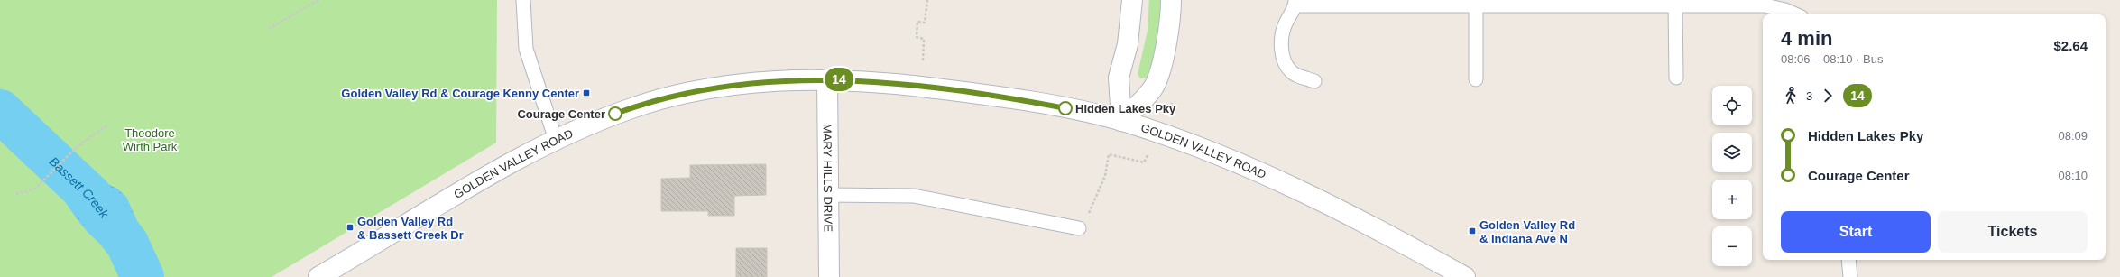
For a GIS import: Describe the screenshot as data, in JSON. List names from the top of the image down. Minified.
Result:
{"streets":{"street":["GOLDEN VALLEY ROAD","MARY HILLS DRIVE"]},"crossings":[["GOLDEN VALLEY ROAD","MARY HILLS DRIVE"]],"water":["Bassett Creek"],"parks":["Theodore Wirth Park"],"places":{"transit":["Golden Valley Rd & Courage Kenny Center","Golden Valley Rd & Bassett Creek Dr","Golden Valley Rd & Indiana Ave N"],"other":["Hidden Lakes Pky","Courage Center"]},"lines":["bus line 14"],"page":{"on_map":"14","heading":["4 min","08:06 – 08:10 · Bus","$2.64"],"legs":["3","14"],"map_buttons":["+","−"],"list":[{"name":"Hidden Lakes Pky","value":"08:09"},{"name":"Courage Center","value":"08:10"}],"buttons":["Start","Tickets"]}}
